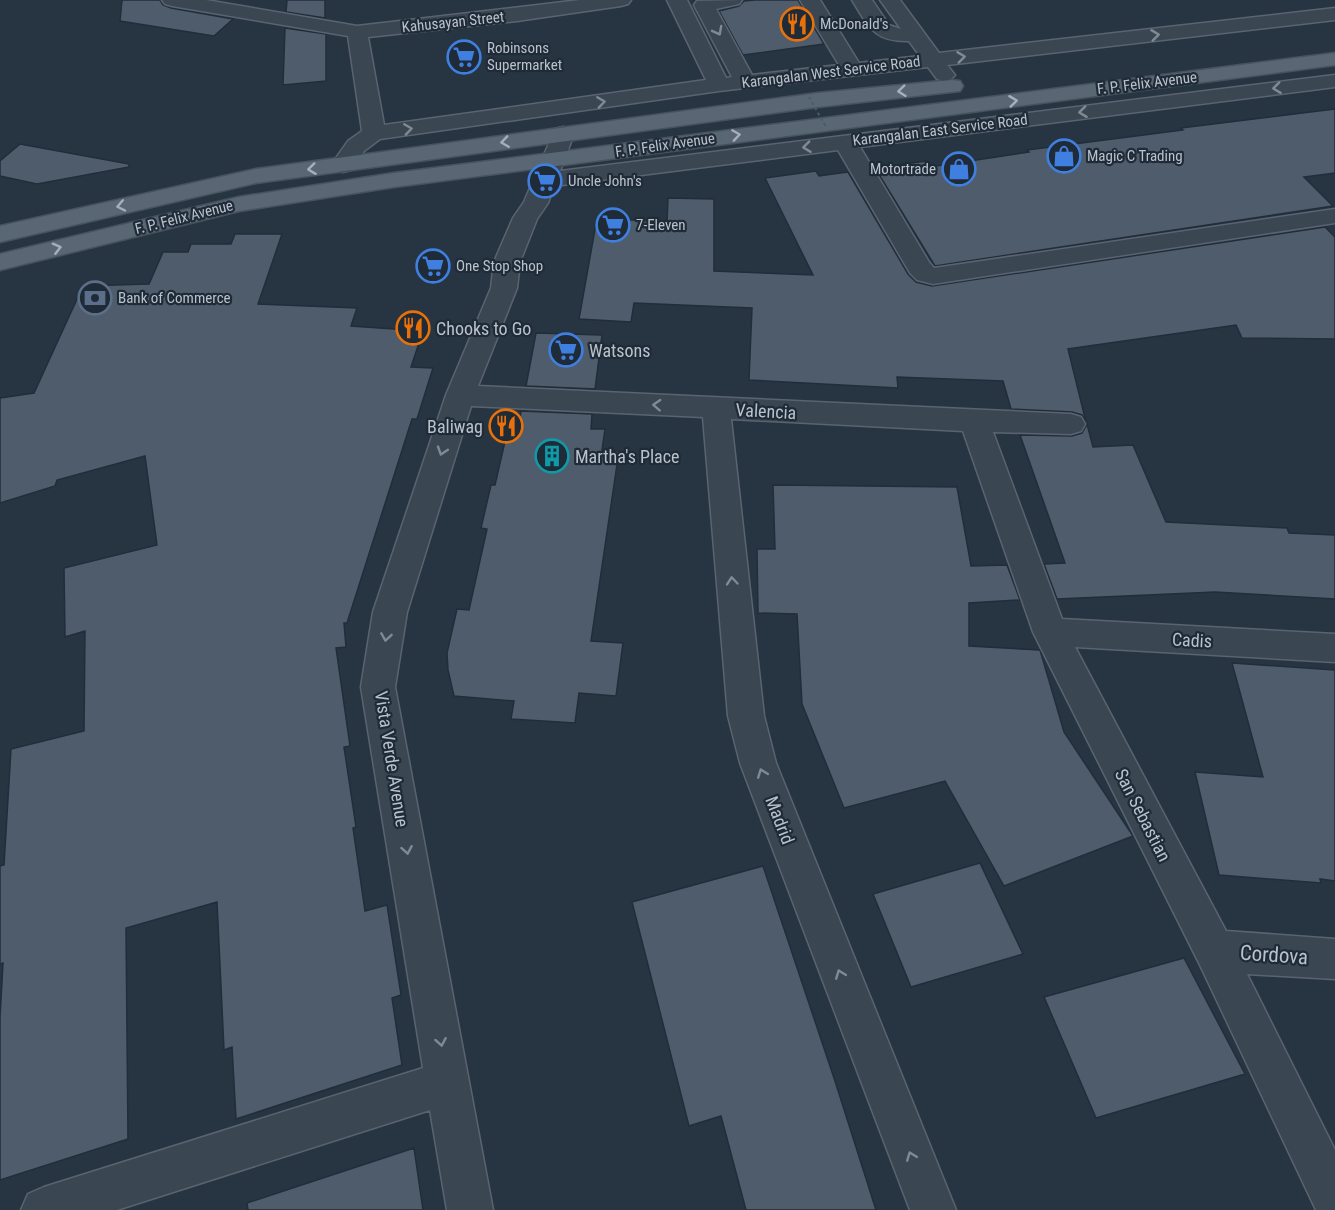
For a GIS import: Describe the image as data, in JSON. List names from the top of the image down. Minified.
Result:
{"streets":{"main road":["F. P. Felix Avenue"],"street":["Kahusayan Street","Karangalan West Service Road","Karangalan East Service Road","Valencia","Cadis","Vista Verde Avenue","San Sebastian","Madrid","Cordova"]},"crossings":[["F. P. Felix Avenue","Karangalan East Service Road"],["F. P. Felix Avenue","Vista Verde Avenue"],["Karangalan East Service Road","Vista Verde Avenue"],["Valencia","Vista Verde Avenue"],["Valencia","San Sebastian"],["Valencia","Madrid"],["Cadis","San Sebastian"],["San Sebastian","Cordova"]],"one_way":["Karangalan West Service Road","Karangalan East Service Road","Valencia","Vista Verde Avenue","Madrid"],"places":{"restaurant":["McDonald's","Chooks to Go","Baliwag"],"supermarket":["Robinsons Supermarket","Uncle John's","7-Eleven","One Stop Shop","Watsons"],"shop":["Magic C Trading","Motortrade"],"bank":["Bank of Commerce"],"building":["Martha's Place"]}}
